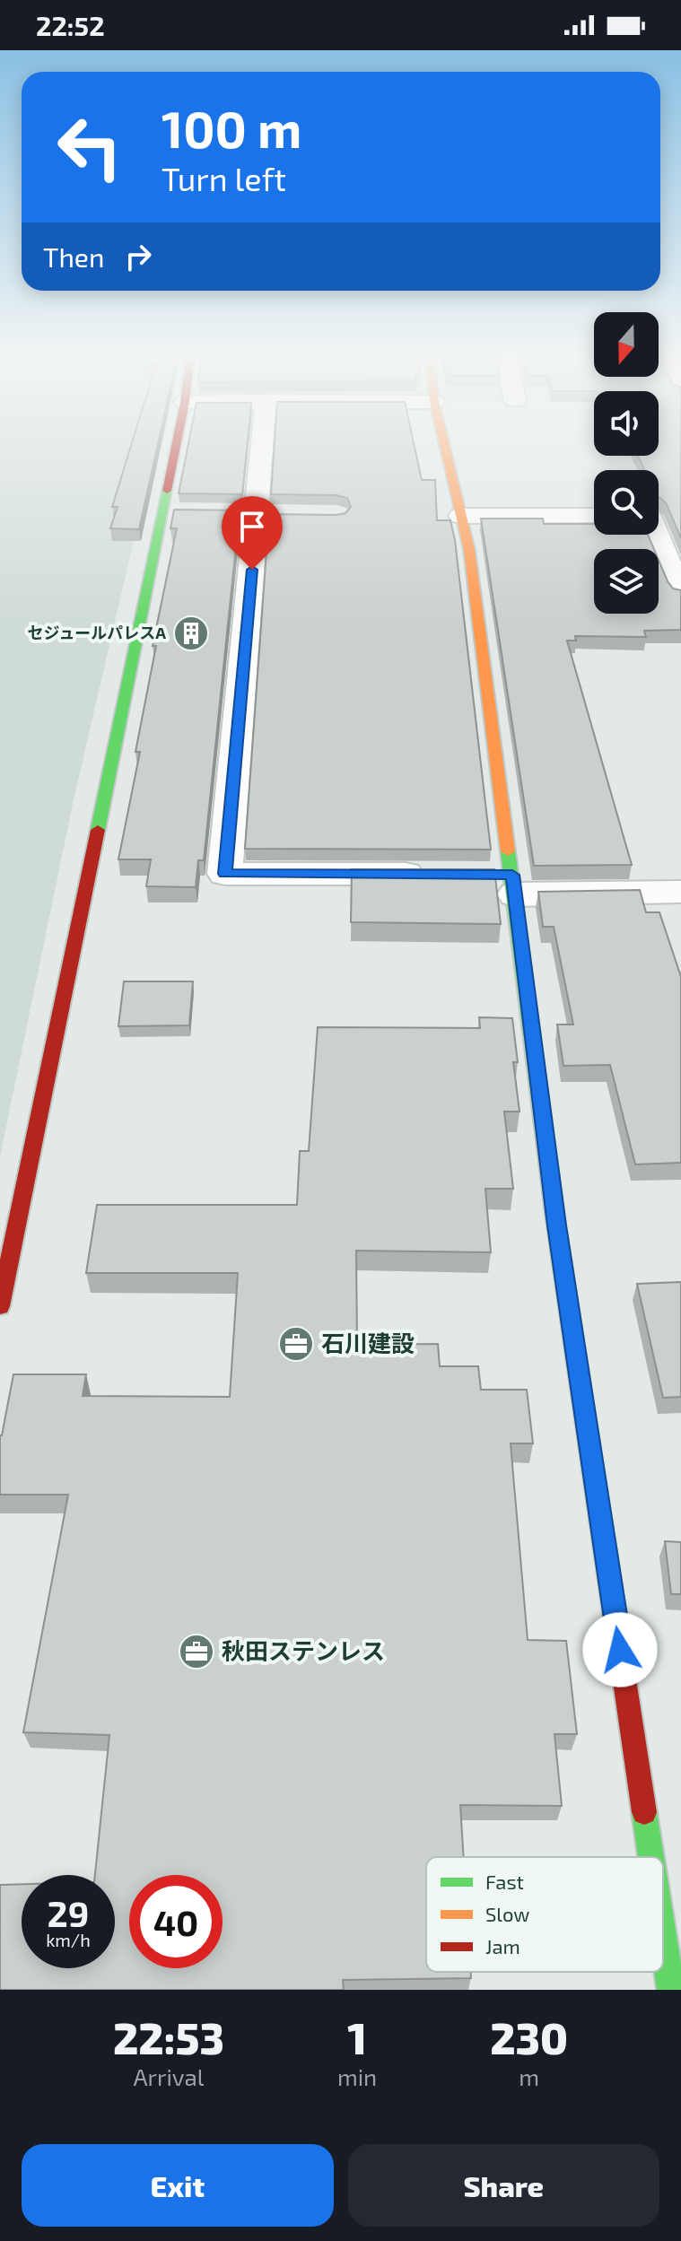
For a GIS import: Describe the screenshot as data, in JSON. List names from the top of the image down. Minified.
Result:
{"places":{"building":["セジュールパレスA"],"office":["石川建設","秋田ステンレス"]},"legend":["Fast","Slow","Jam"],"north":"bottom","page":{"status":"22:52","turn":["100 m","Turn left"],"then":"Then","speed":"29 km/h","limit":"40","eta":["22:53","Arrival","1","min","230","m"],"buttons":["Exit","Share"]}}
